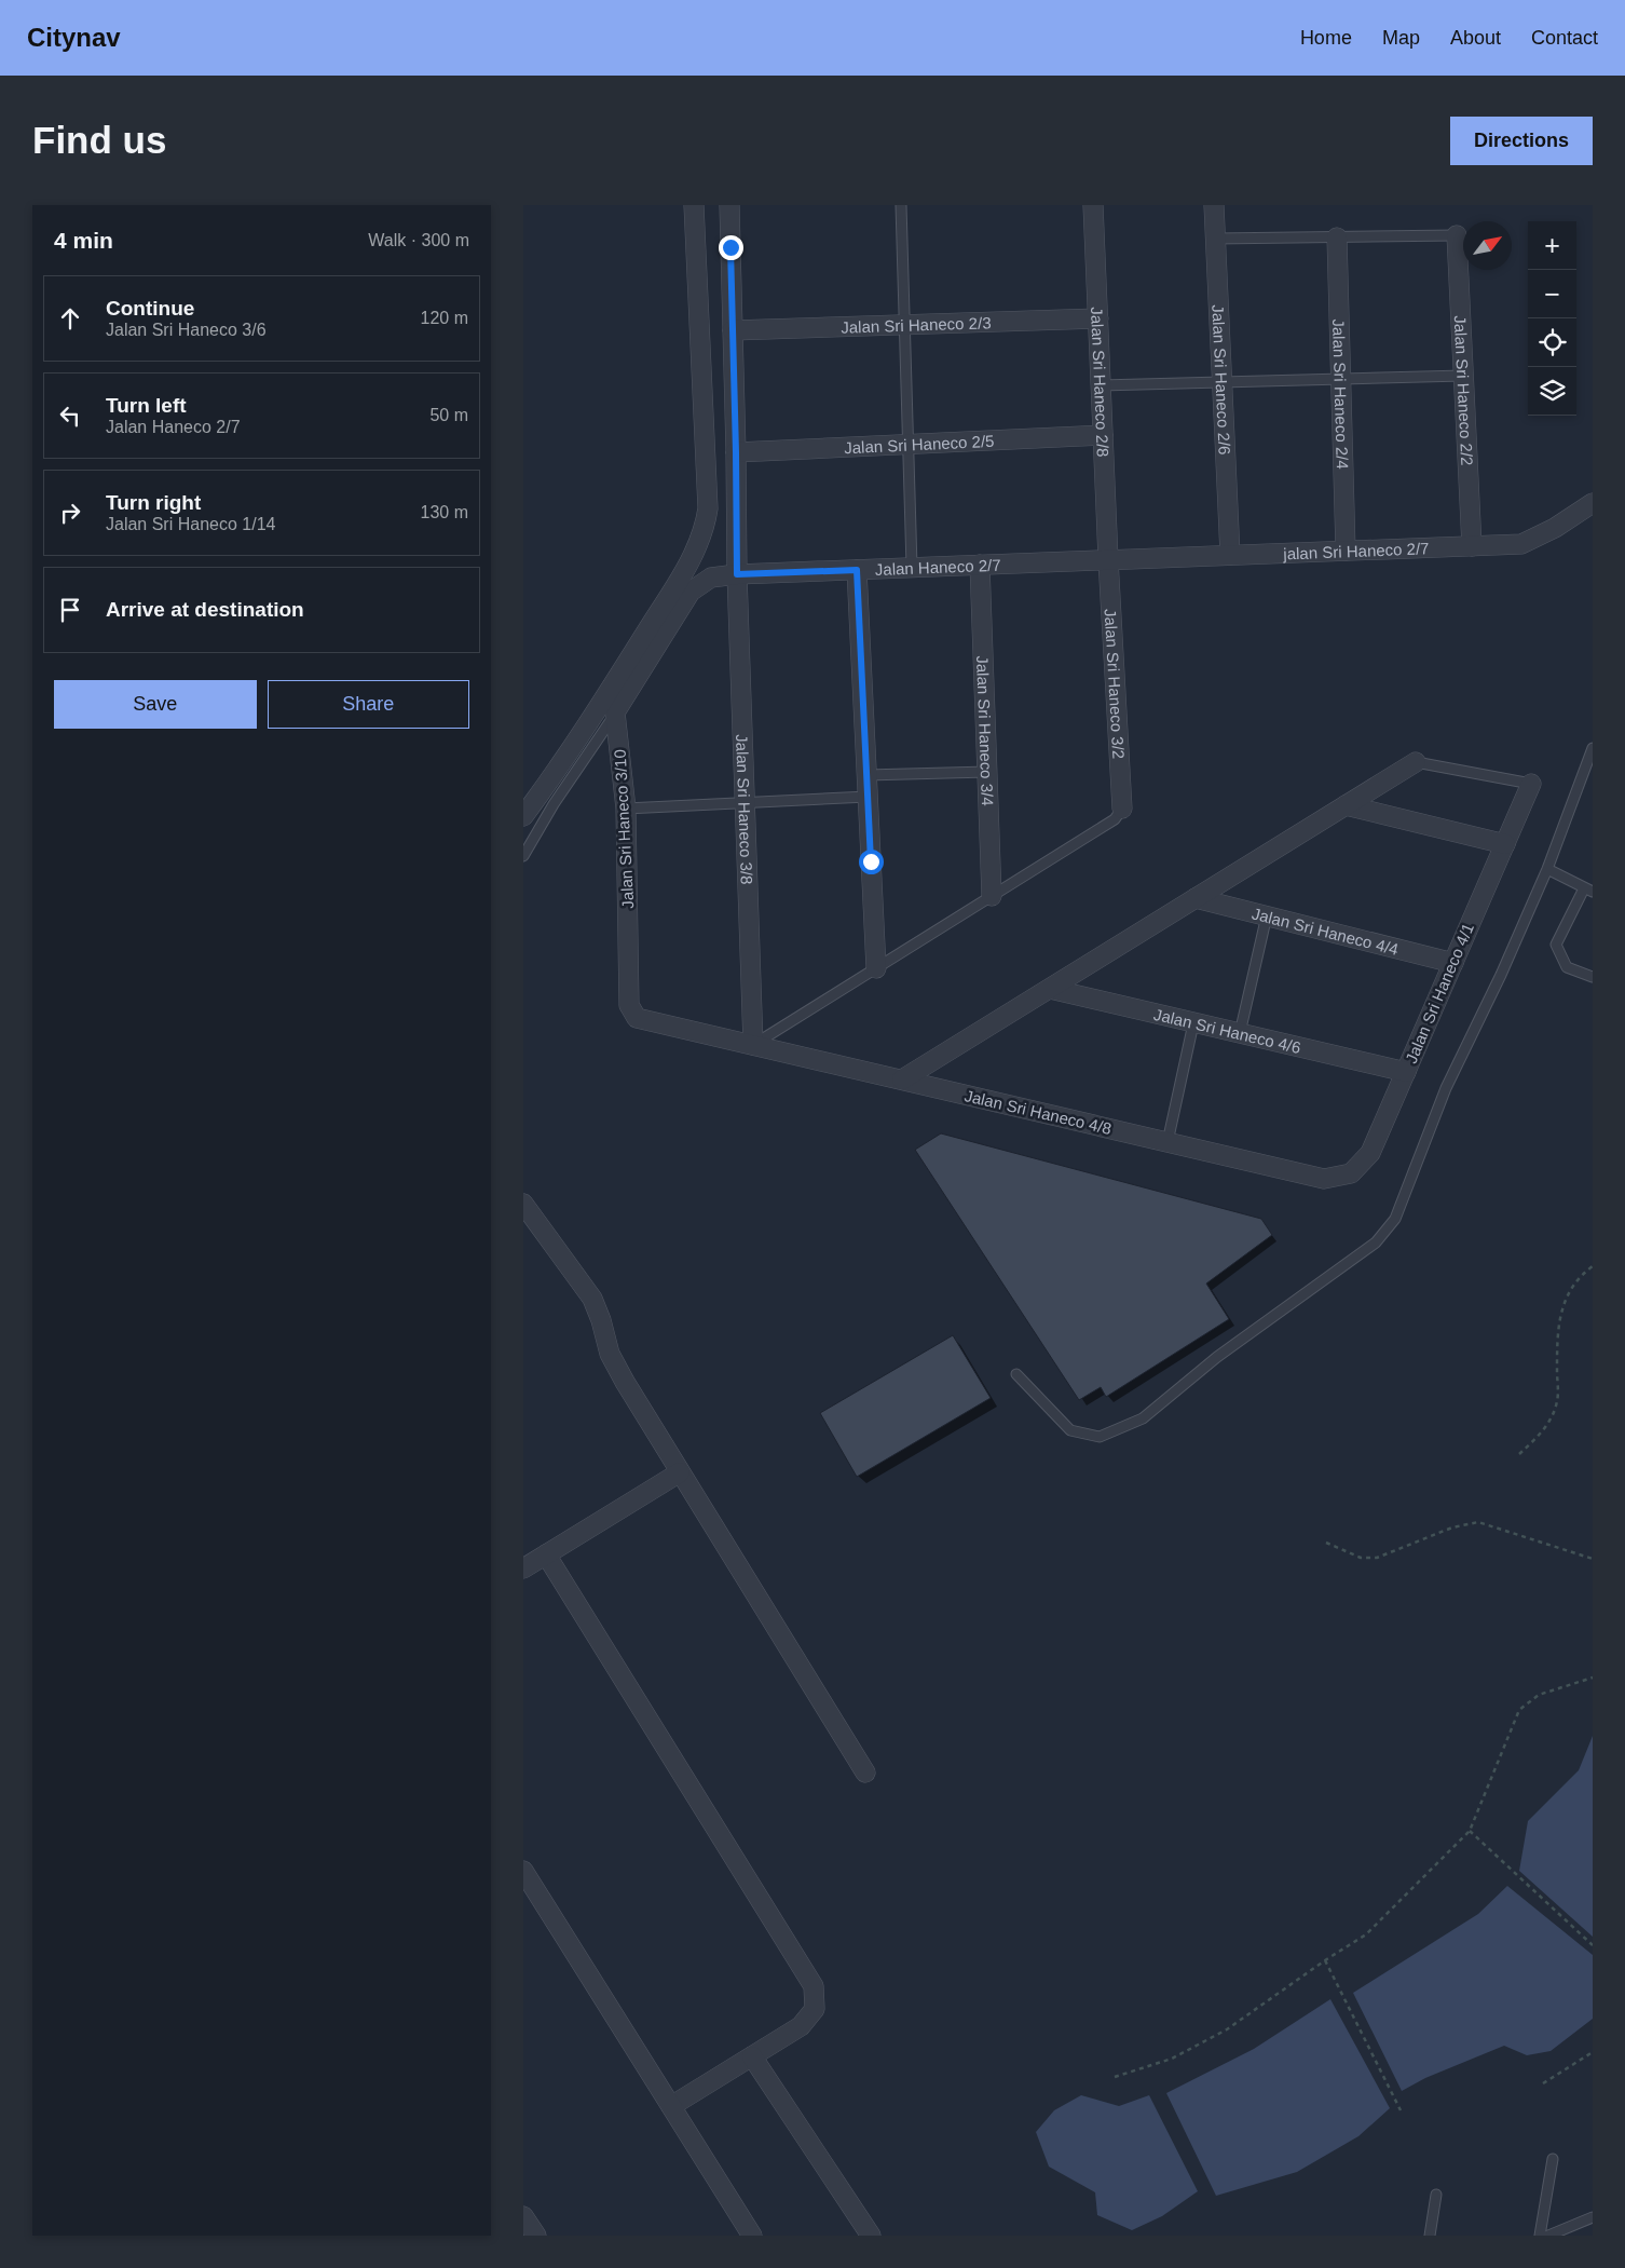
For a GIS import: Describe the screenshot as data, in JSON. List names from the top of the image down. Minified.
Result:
{"streets":{"street":["Jalan Sri Haneco 2/3","Jalan Sri Haneco 2/6","Jalan Sri Haneco 2/8","Jalan Sri Haneco 2/2","Jalan Sri Haneco 2/4","Jalan Sri Haneco 2/5","jalan Sri Haneco 2/7","Jalan Haneco 2/7","Jalan Sri Haneco 3/2","Jalan Sri Haneco 3/4","Jalan Sri Haneco 3/8","Jalan Sri Haneco 3/10","Jalan Sri Haneco 4/4","Jalan Sri Haneco 4/1","Jalan Sri Haneco 4/6","Jalan Sri Haneco 4/8"]},"crossings":[["Jalan Sri Haneco 2/3","Jalan Sri Haneco 2/8"],["Jalan Sri Haneco 2/3","Jalan Sri Haneco 3/8"],["Jalan Sri Haneco 2/6","jalan Sri Haneco 2/7"],["Jalan Sri Haneco 2/8","Jalan Sri Haneco 2/5"],["Jalan Sri Haneco 2/8","jalan Sri Haneco 2/7"],["Jalan Sri Haneco 2/8","Jalan Haneco 2/7"],["Jalan Sri Haneco 2/8","Jalan Sri Haneco 3/2"],["Jalan Sri Haneco 2/2","jalan Sri Haneco 2/7"],["Jalan Sri Haneco 2/4","jalan Sri Haneco 2/7"],["Jalan Sri Haneco 2/5","Jalan Sri Haneco 3/8"],["jalan Sri Haneco 2/7","Jalan Haneco 2/7"],["jalan Sri Haneco 2/7","Jalan Sri Haneco 3/2"],["Jalan Haneco 2/7","Jalan Sri Haneco 3/2"],["Jalan Haneco 2/7","Jalan Sri Haneco 3/4"],["Jalan Haneco 2/7","Jalan Sri Haneco 3/8"],["Jalan Sri Haneco 3/8","Jalan Sri Haneco 3/10"],["Jalan Sri Haneco 3/8","Jalan Sri Haneco 4/8"],["Jalan Sri Haneco 3/10","Jalan Sri Haneco 4/8"],["Jalan Sri Haneco 4/4","Jalan Sri Haneco 4/1"],["Jalan Sri Haneco 4/1","Jalan Sri Haneco 4/6"],["Jalan Sri Haneco 4/1","Jalan Sri Haneco 4/8"]],"north":"top right","page":{"header":"Citynav","nav":["Home","Map","About","Contact"],"buttons":["Directions",["Save","Share"]],"title":"Find us","heading":["4 min","Walk · 300 m"],"map_buttons":["+","−"],"list":[["Continue","Jalan Sri Haneco 3/6","120 m"],["Turn left","Jalan Haneco 2/7","50 m"],["Turn right","Jalan Sri Haneco 1/14","130 m"],"Arrive at destination"]}}
